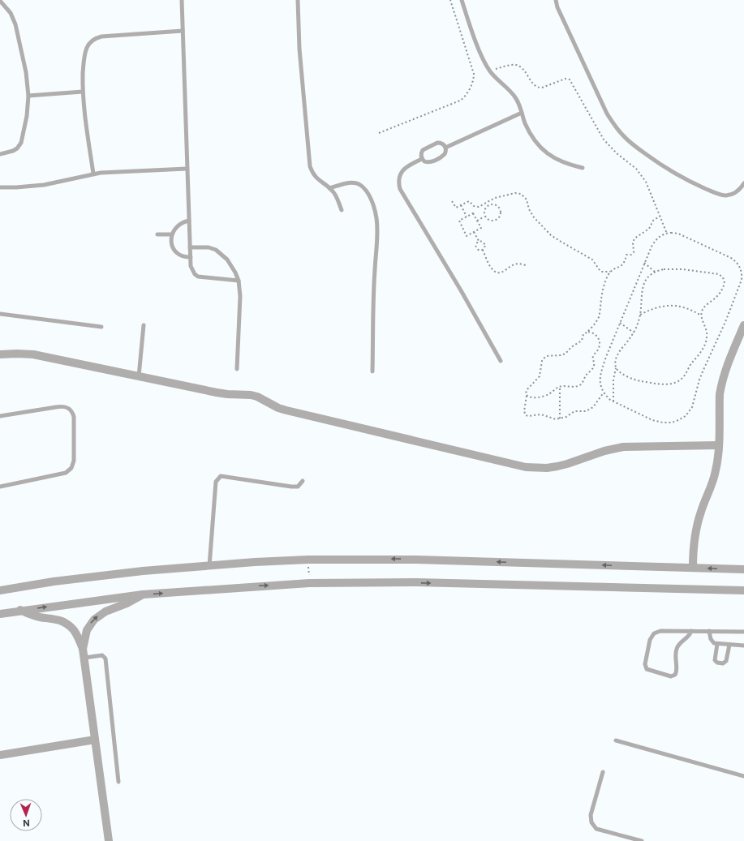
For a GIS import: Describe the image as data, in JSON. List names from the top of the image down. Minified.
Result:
{"north":"bottom"}
